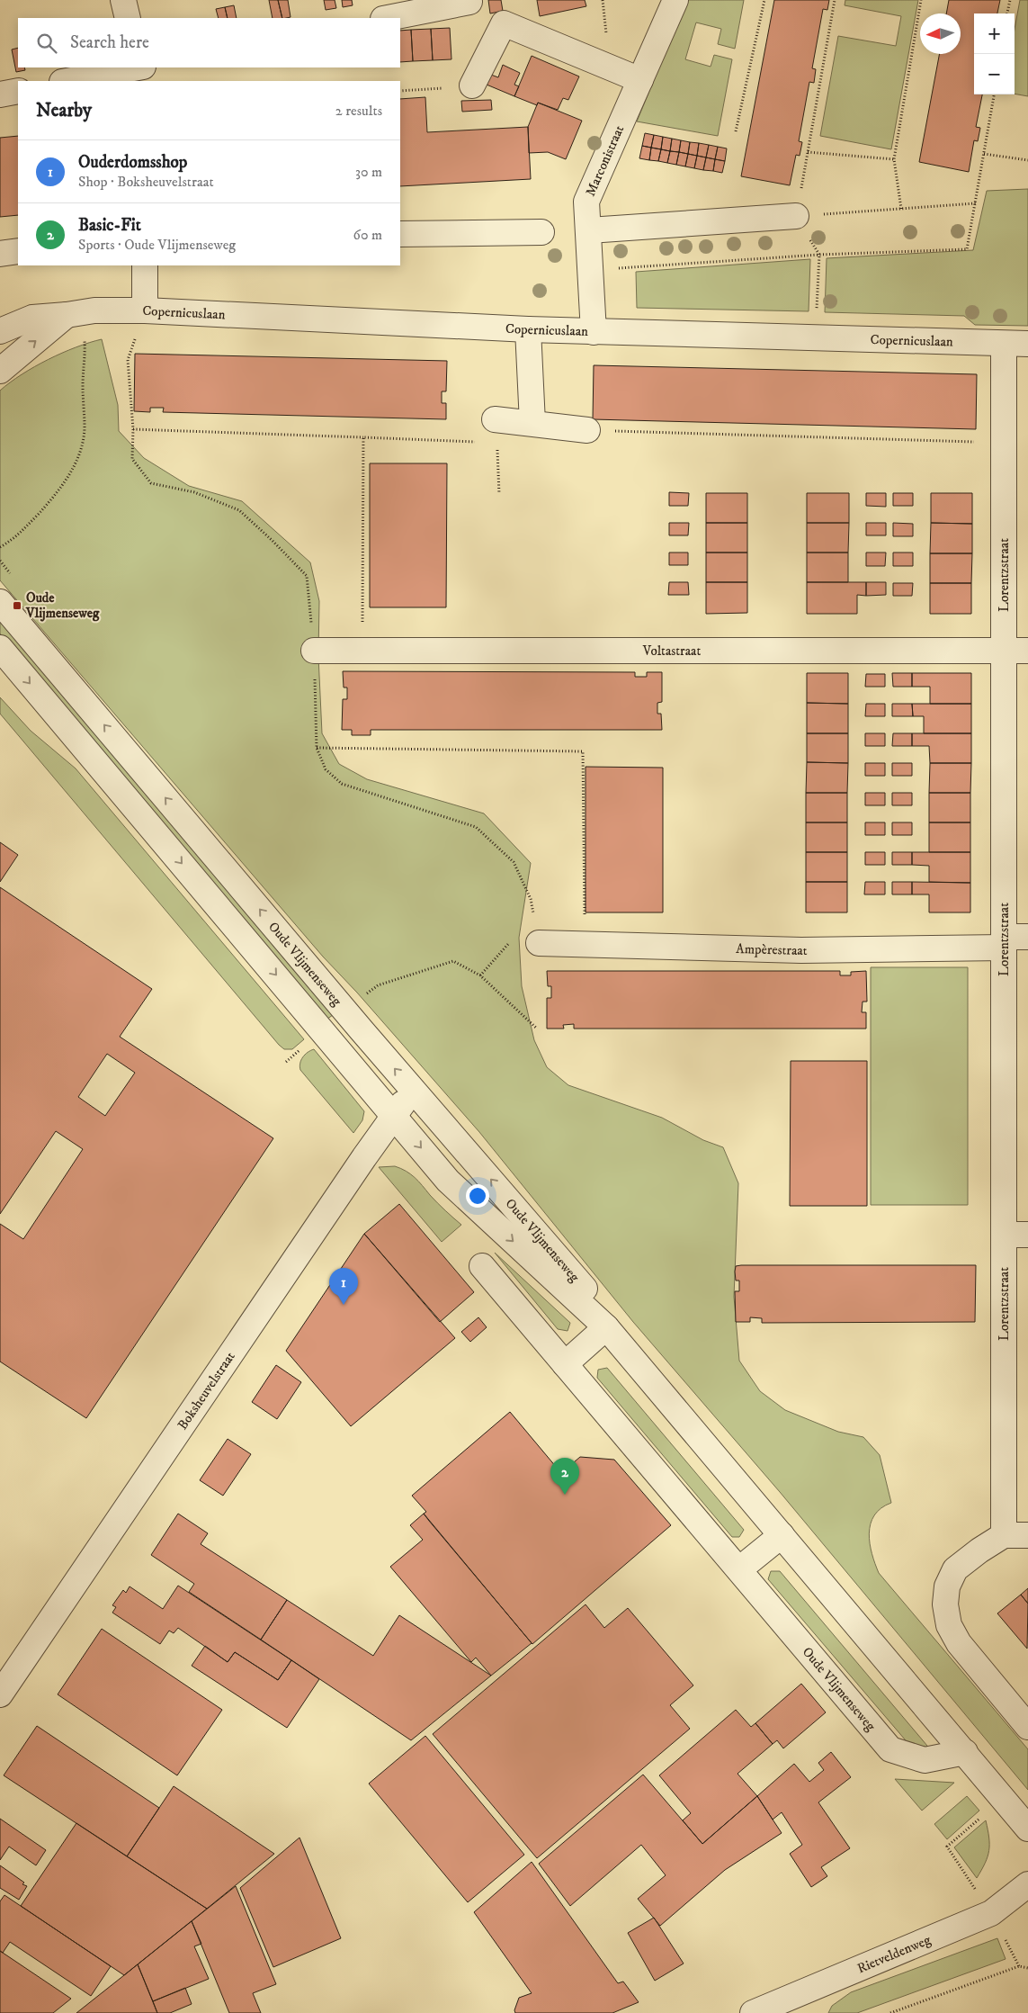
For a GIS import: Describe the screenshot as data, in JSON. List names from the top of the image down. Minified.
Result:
{"streets":{"street":["Marconistraat","Copernicuslaan","Lorentzstraat","Voltastraat","Ampèrestraat","Oude Vlijmenseweg","Boksheuvelstraat","Rietveldenweg"]},"crossings":[["Marconistraat","Copernicuslaan"],["Copernicuslaan","Lorentzstraat"],["Lorentzstraat","Voltastraat"],["Lorentzstraat","Ampèrestraat"],["Oude Vlijmenseweg","Boksheuvelstraat"]],"places":{"transit":["Oude Vlijmenseweg"]},"north":"left","page":{"map_buttons":["+","−"],"search":"Search here","heading":["Nearby","2 results"],"list":[{"mark":"1","name":"Ouderdomsshop","note":"Shop · Boksheuvelstraat","value":"30 m"},{"mark":"2","name":"Basic-Fit","note":"Sports · Oude Vlijmenseweg","value":"60 m"}],"pins":["1","2"]}}
